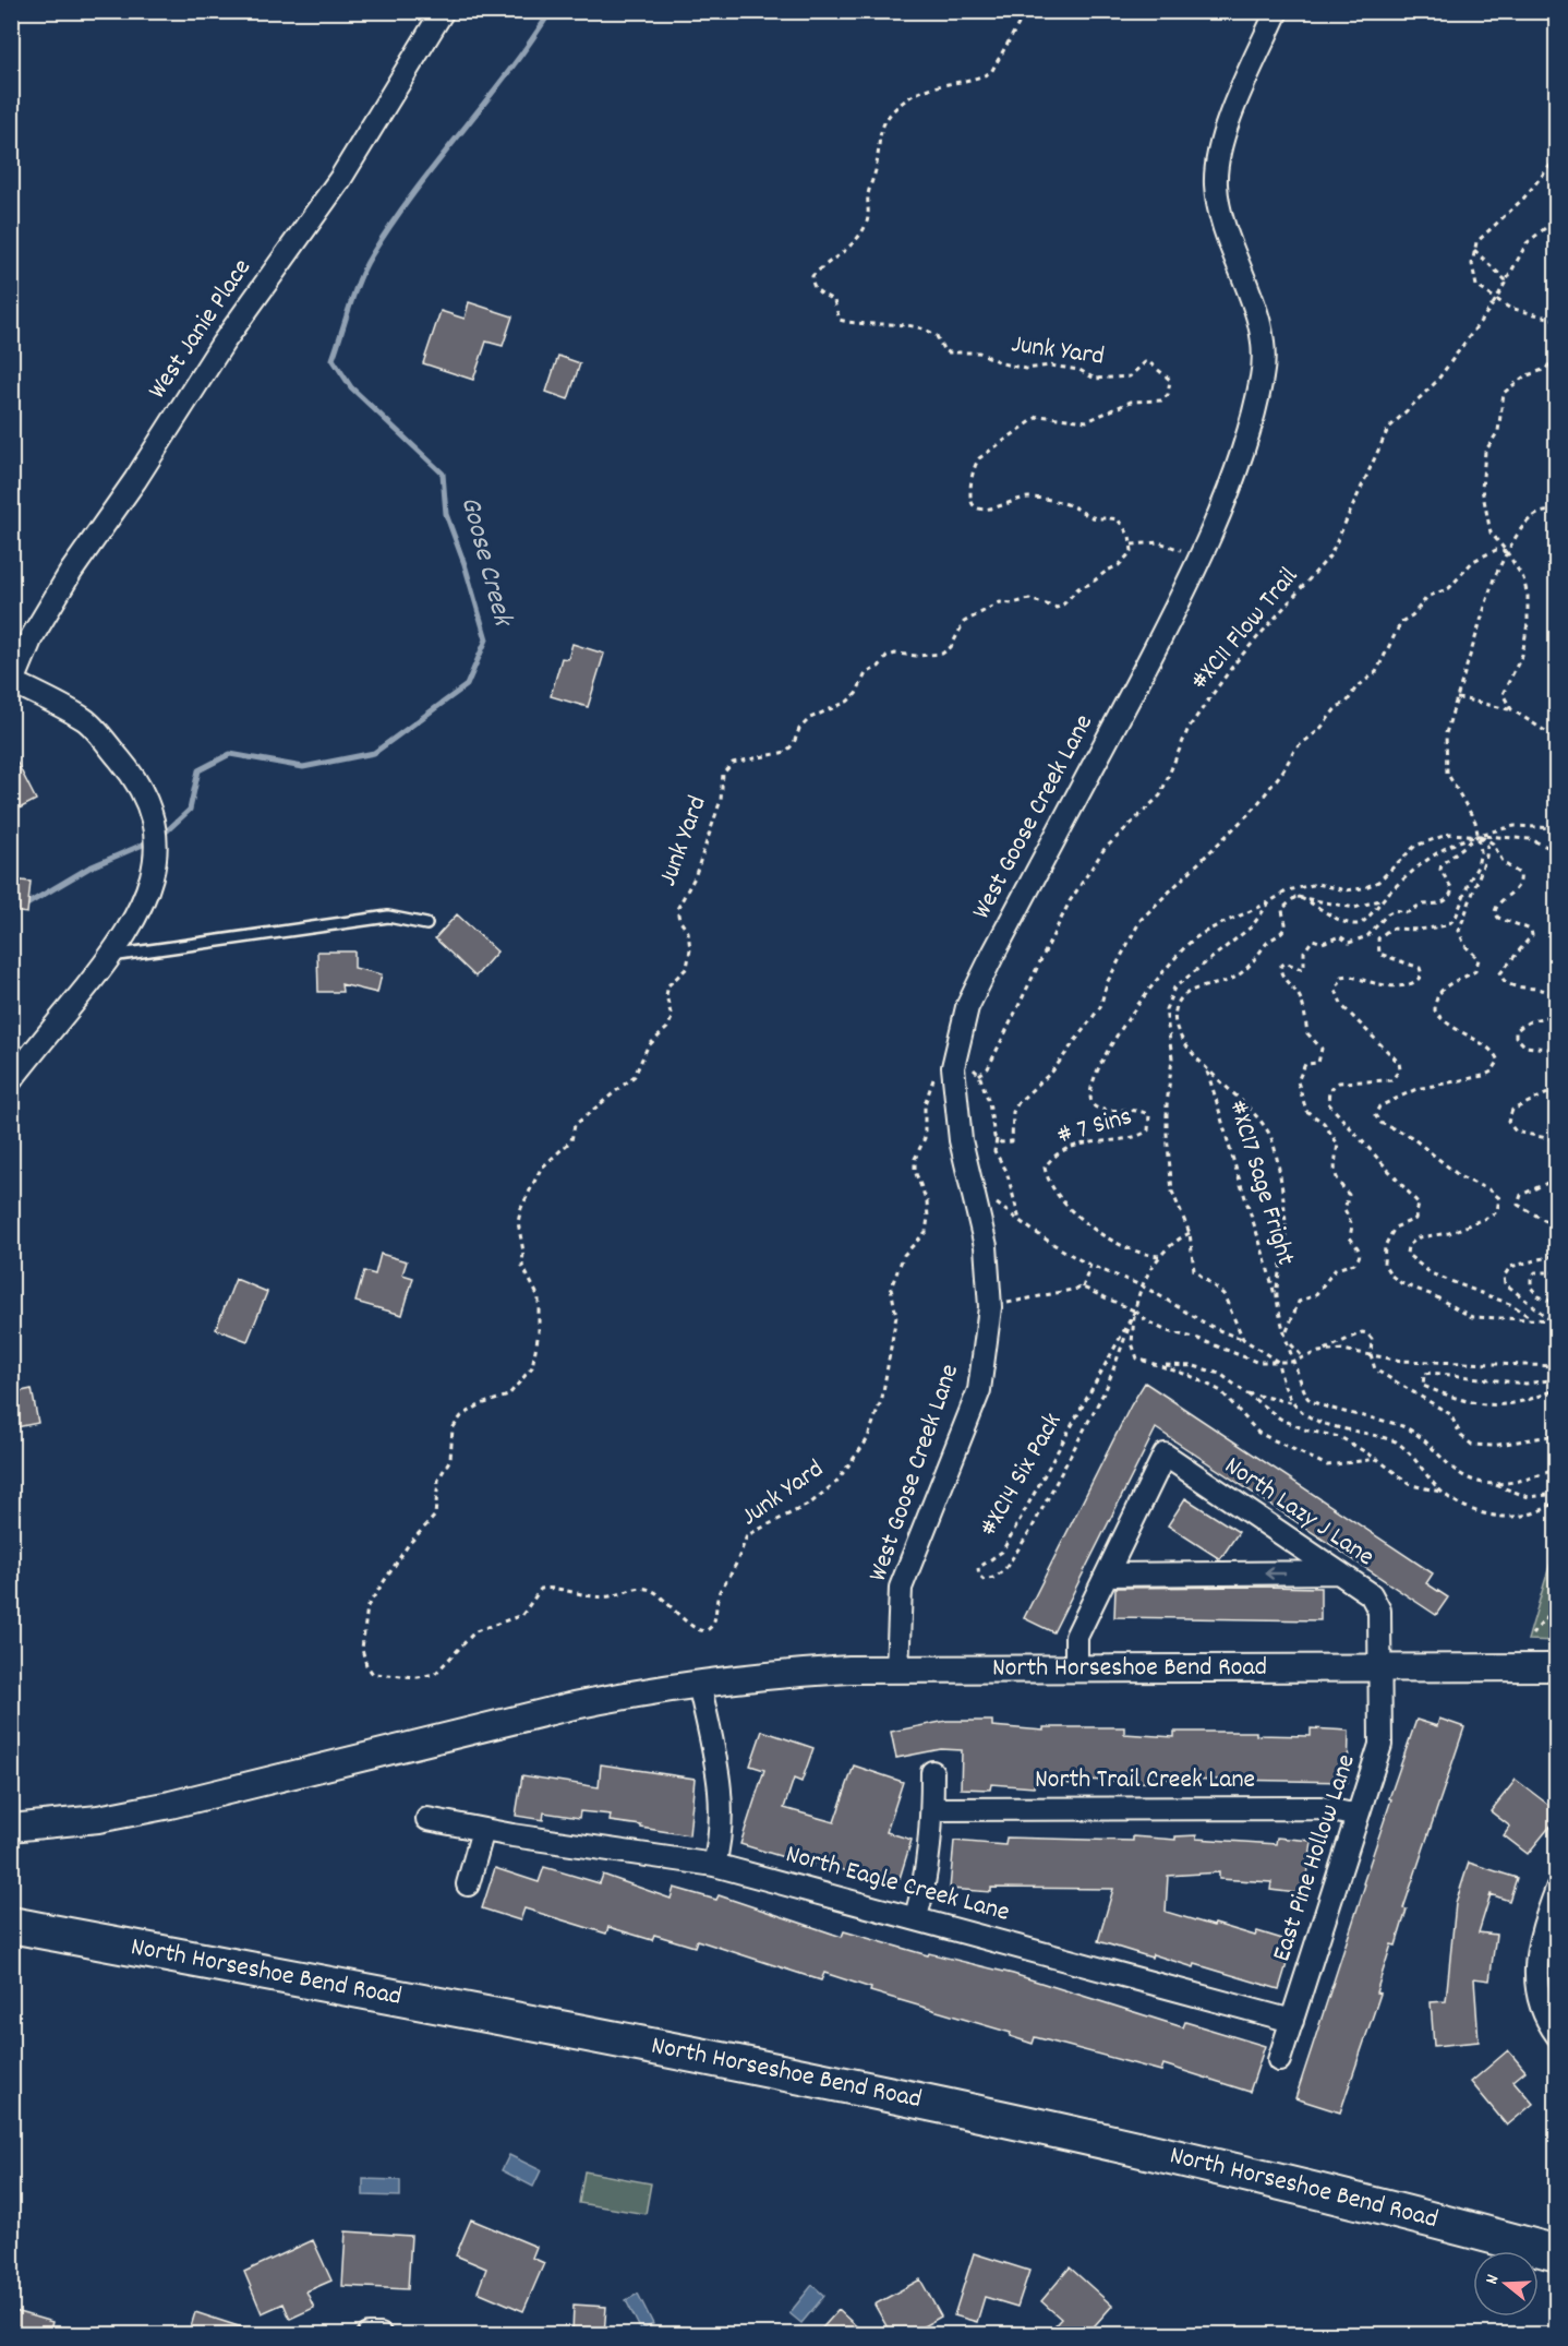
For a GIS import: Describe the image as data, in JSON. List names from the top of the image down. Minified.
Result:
{"streets":{"highway":["North Horseshoe Bend Road"],"street":["West Janie Place","West Goose Creek Lane","North Lazy J Lane","North Trail Creek Lane","East Pine Hollow Lane","North Eagle Creek Lane"],"path":["Junk Yard","#XC11 Flow Trail","# 7 Sins","#XC17 Sage Fright","#XC14 Six Pack"]},"crossings":[["Junk Yard","West Goose Creek Lane"],["West Goose Creek Lane","North Horseshoe Bend Road"],["North Lazy J Lane","North Horseshoe Bend Road"],["North Lazy J Lane","East Pine Hollow Lane"],["North Horseshoe Bend Road","East Pine Hollow Lane"],["North Trail Creek Lane","East Pine Hollow Lane"],["East Pine Hollow Lane","North Eagle Creek Lane"]],"water":["Goose Creek"],"north":"left"}
